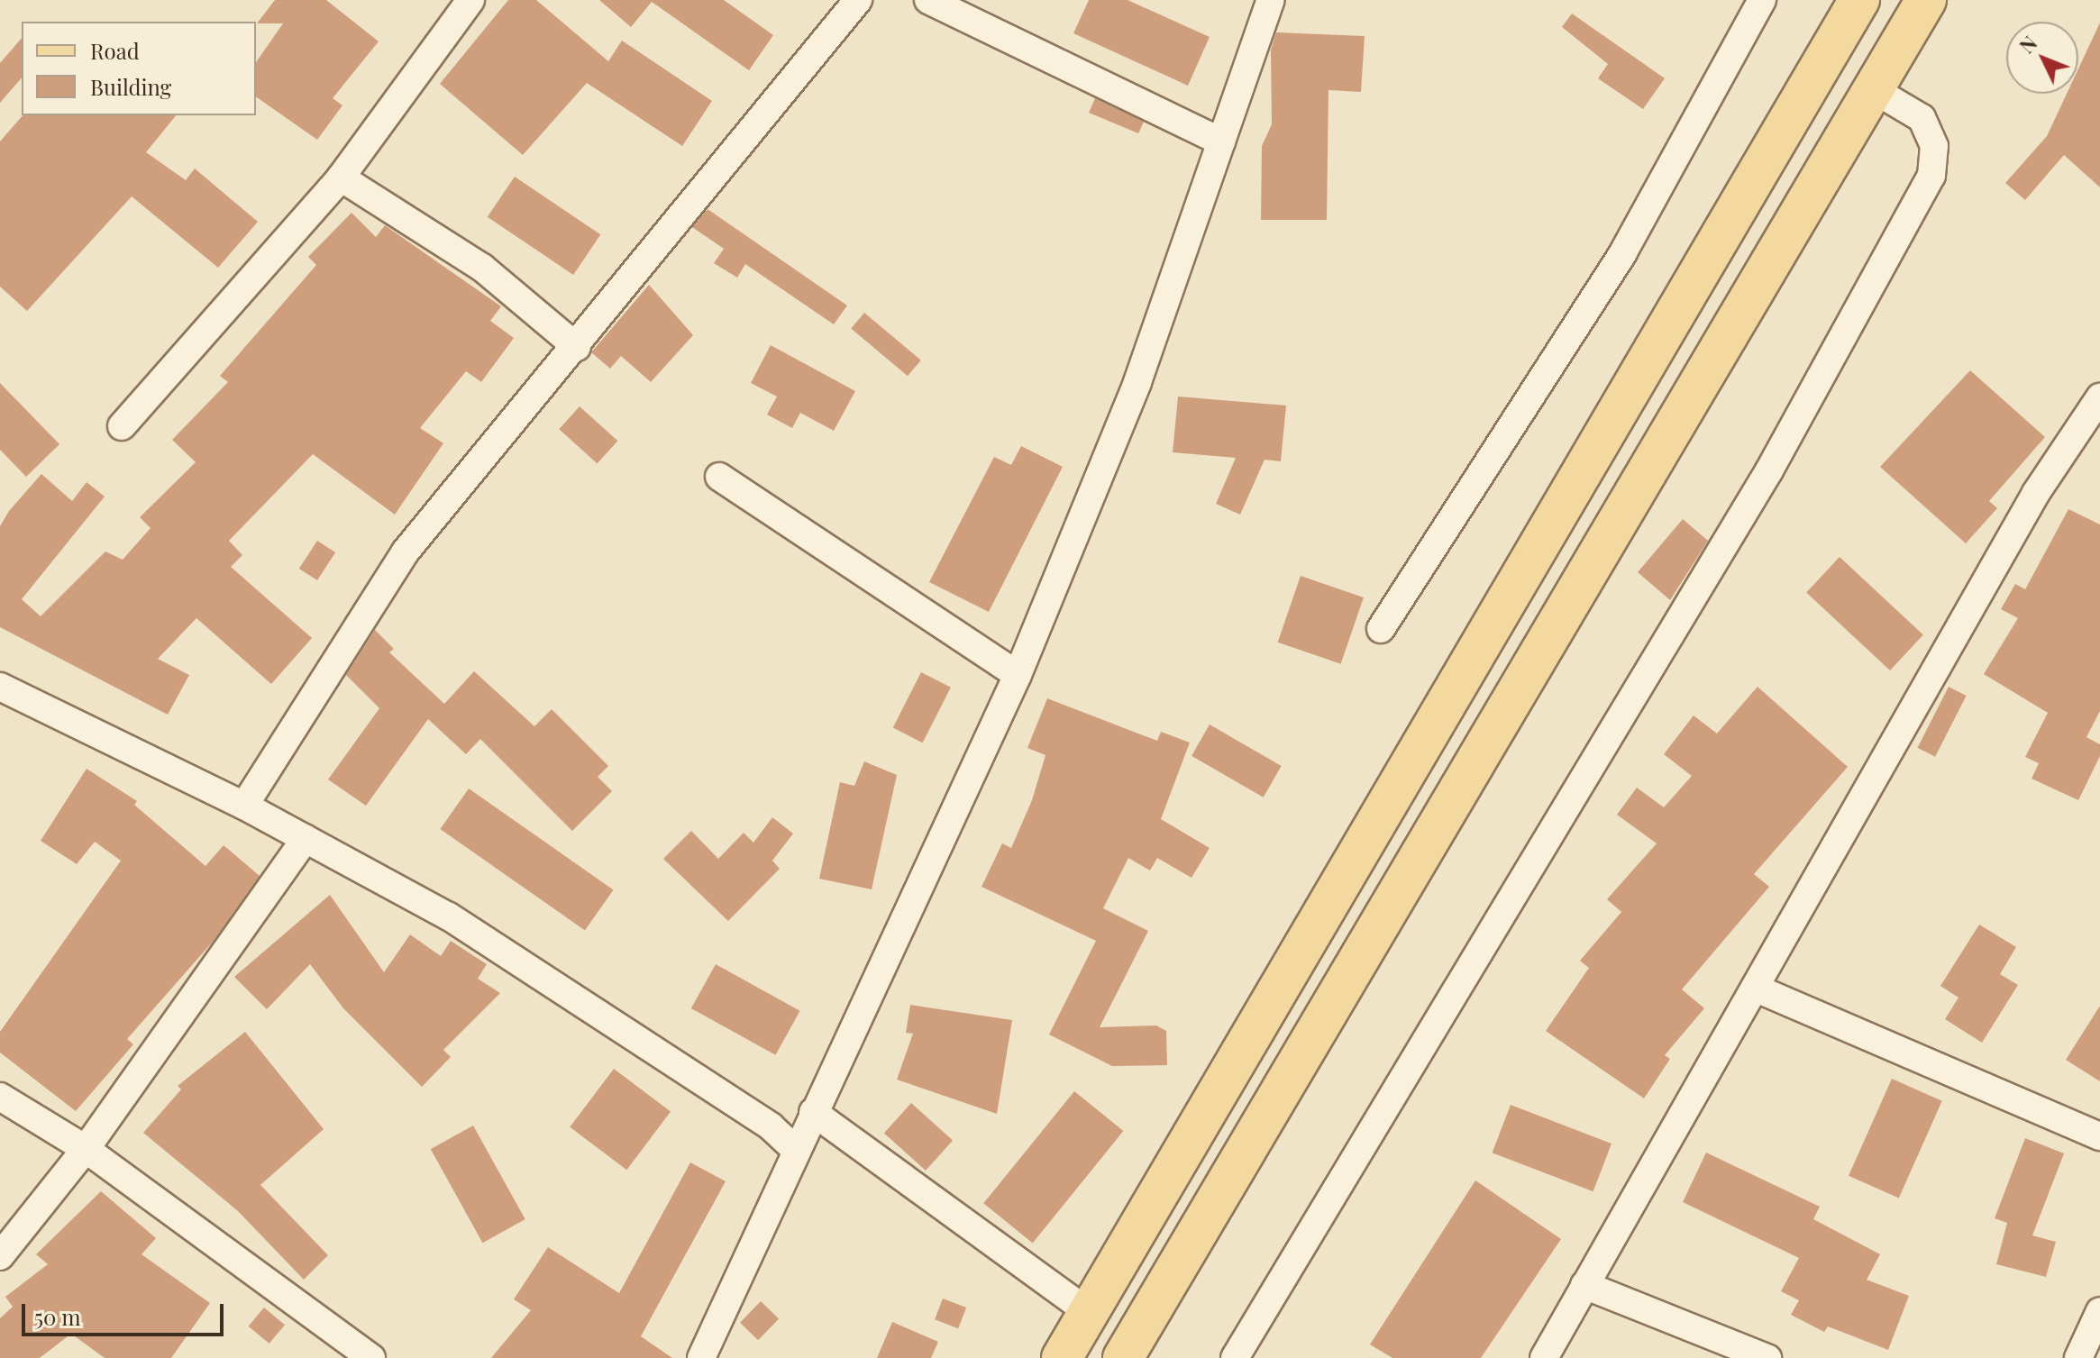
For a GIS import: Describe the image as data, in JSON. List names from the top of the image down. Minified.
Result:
{"legend":["Road","Building"],"scale_bar":"50 m","north":"top left"}
